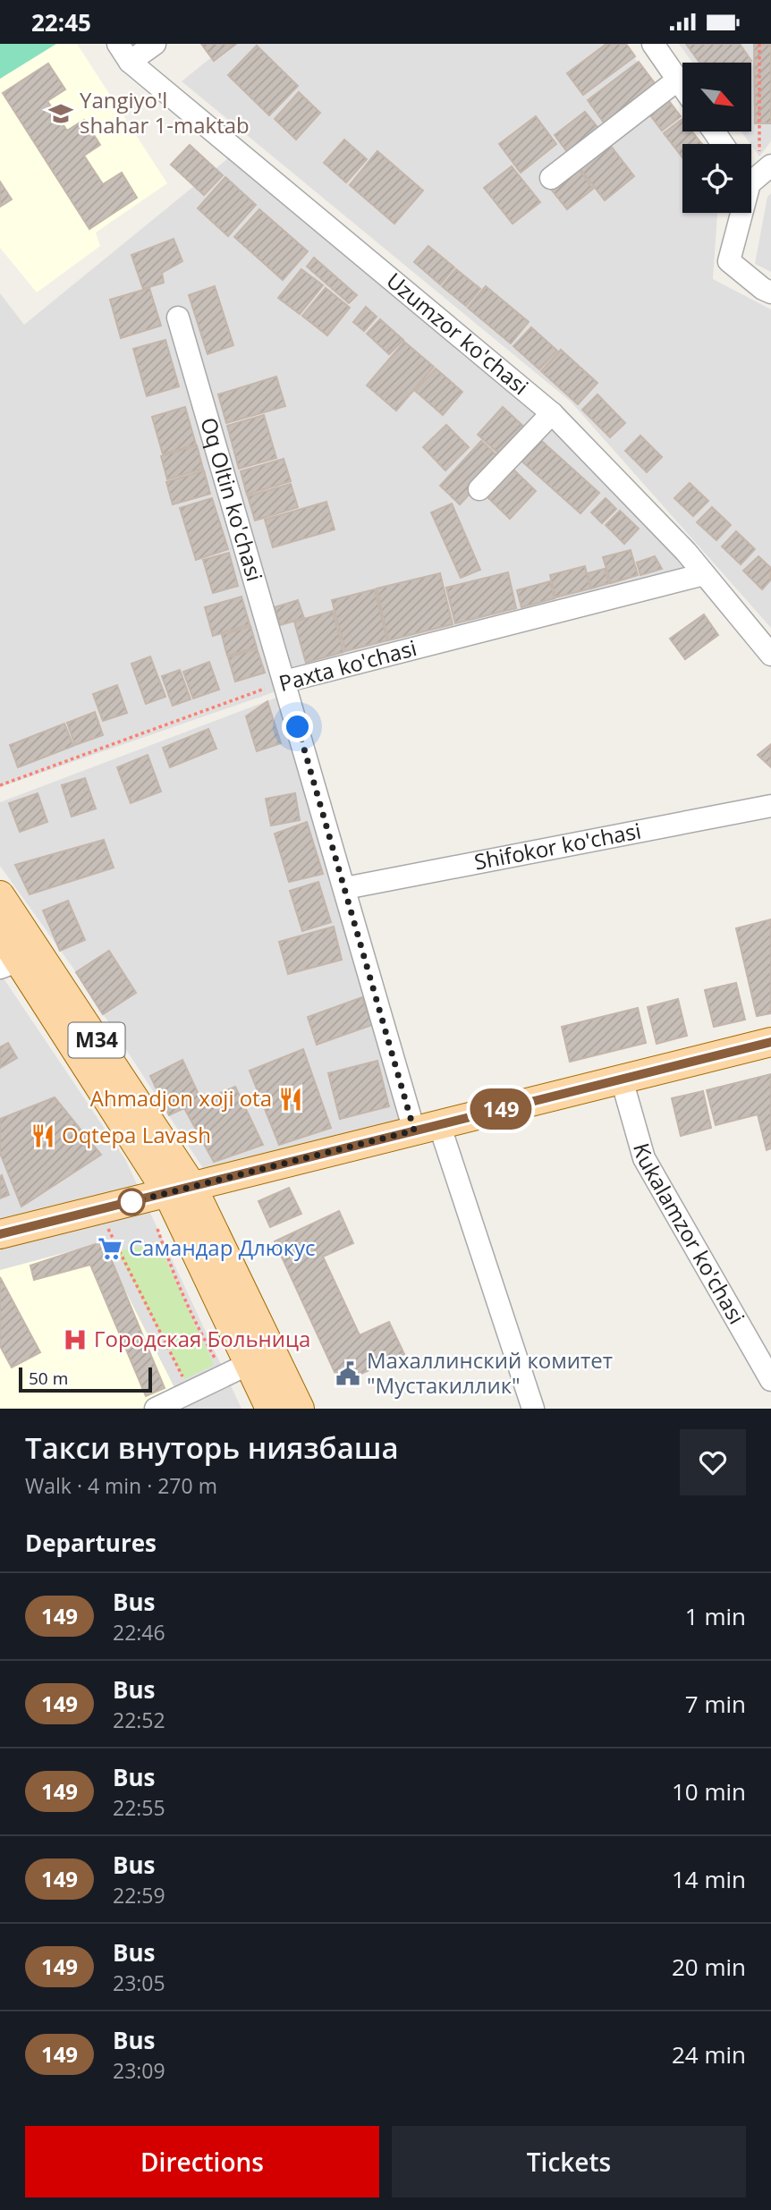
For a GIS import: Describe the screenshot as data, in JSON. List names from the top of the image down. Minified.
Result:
{"streets":{"main road":["M34"],"street":["Uzumzor ko'chasi","Oq Oltin ko'chasi","Paxta ko'chasi","Shifokor ko'chasi","Kukalamzor ko'chasi"]},"crossings":[["Uzumzor ko'chasi","Paxta ko'chasi"],["Oq Oltin ko'chasi","Paxta ko'chasi"]],"places":{"school or university":["Yangiyo'l shahar 1-maktab"],"restaurant":["Ahmadjon xoji ota","Oqtepa Lavash"],"supermarket":["Самандар Длюкус"],"hospital":["Городская Больница"],"public building":["Махаллинский комитет \"Мустакиллик\""]},"lines":["bus line 149"],"scale_bar":"50 m","north":"bottom right","page":{"status":"22:45","on_map":"149","scale":"50 m","heading":[["Такси внуторь ниязбаша","Walk · 4 min · 270 m"],"Departures"],"list":[{"mark":"149","name":"Bus","note":"22:46","value":"1 min"},{"mark":"149","name":"Bus","note":"22:52","value":"7 min"},{"mark":"149","name":"Bus","note":"22:55","value":"10 min"},{"mark":"149","name":"Bus","note":"22:59","value":"14 min"},{"mark":"149","name":"Bus","note":"23:05","value":"20 min"},{"mark":"149","name":"Bus","note":"23:09","value":"24 min"}],"buttons":["Directions","Tickets"]}}
